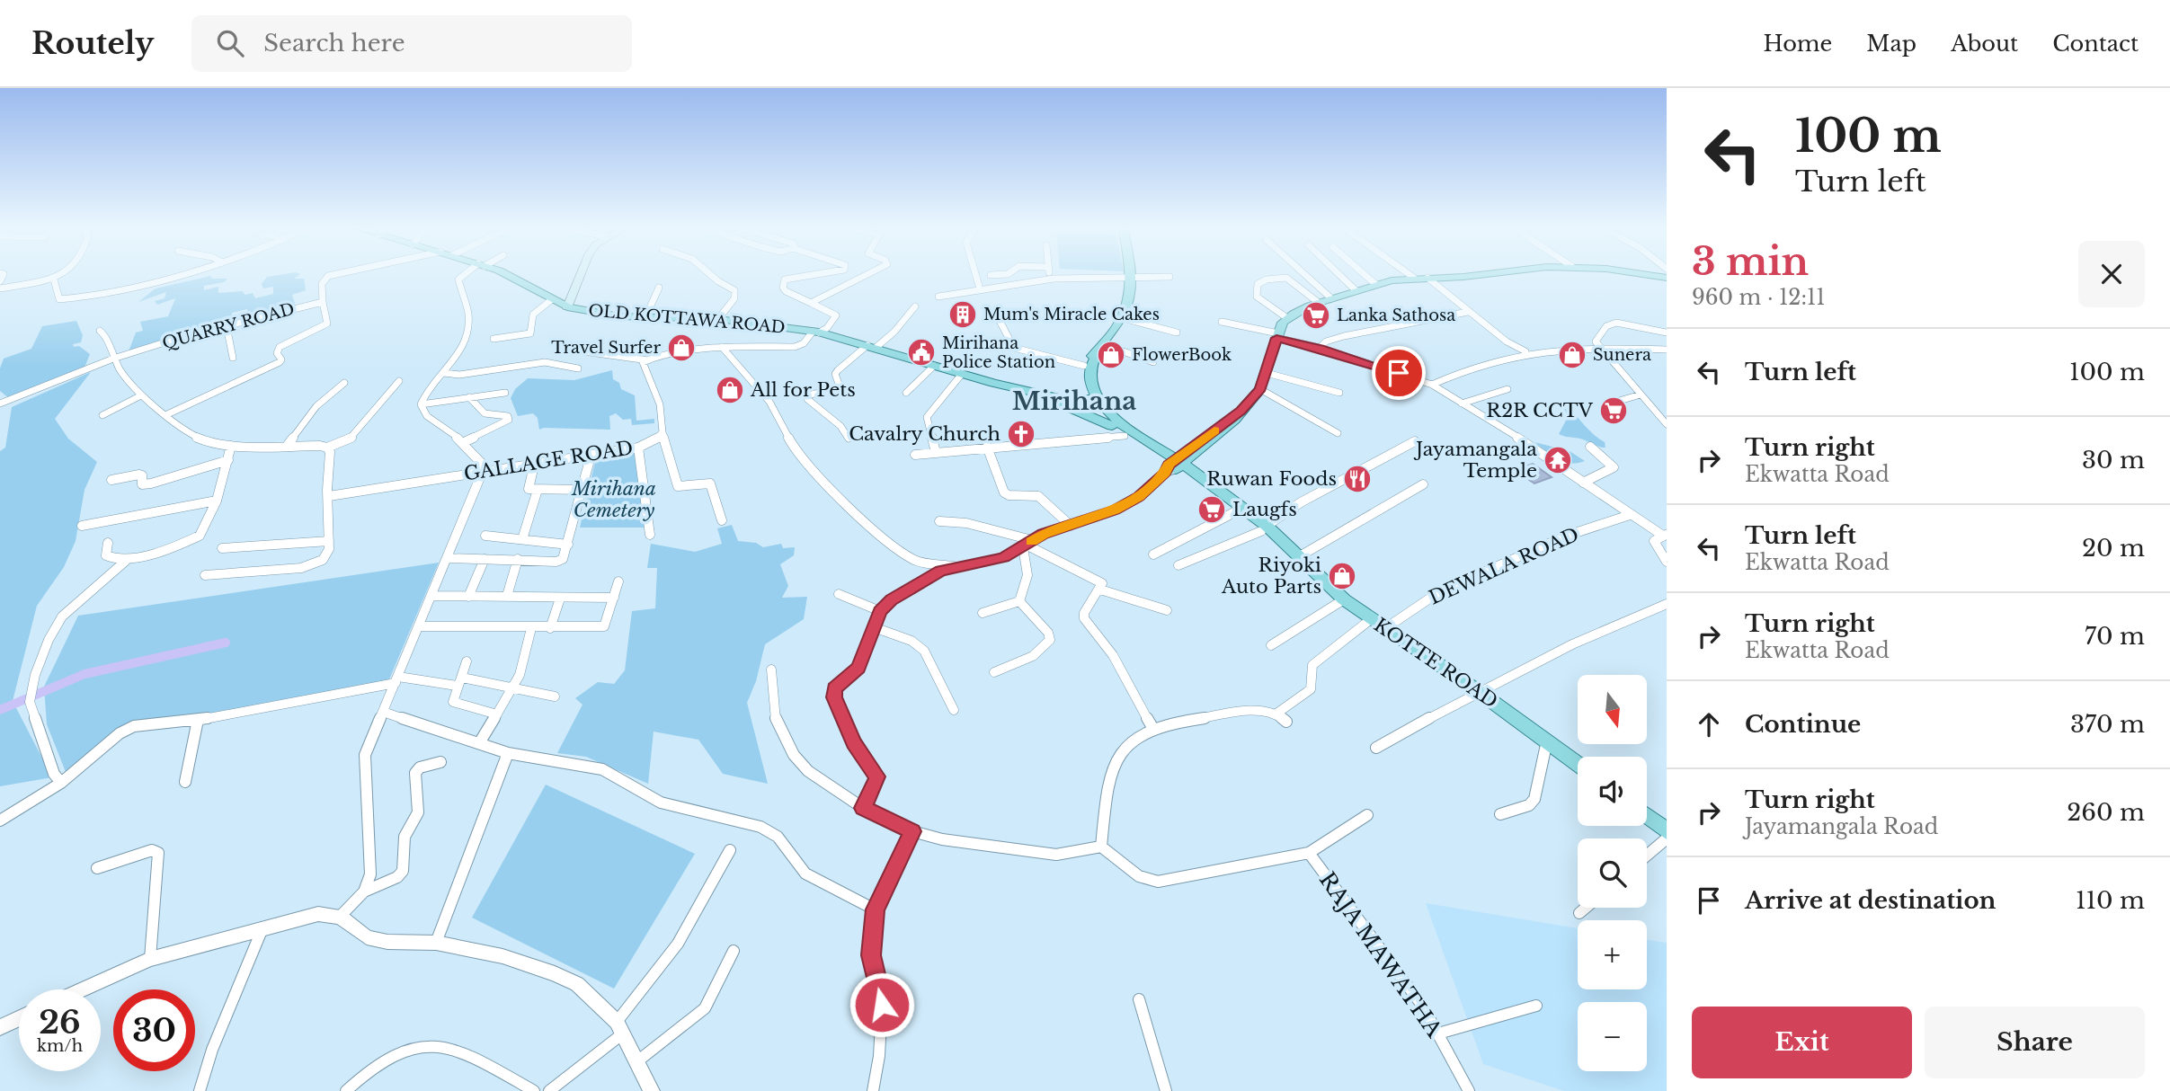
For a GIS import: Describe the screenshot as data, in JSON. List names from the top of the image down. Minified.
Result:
{"streets":{"main road":["OLD KOTTAWA ROAD","KOTTE ROAD"],"street":["QUARRY ROAD","GALLAGE ROAD","DEWALA ROAD","RAJA MAWATHA"]},"crossings":[["DEWALA ROAD","KOTTE ROAD"]],"districts":["Mirihana"],"parks":["Mirihana Cemetery"],"places":{"building":["Mum's Miracle Cakes"],"supermarket":["Lanka Sathosa","R2R CCTV","Laugfs"],"shop":["Travel Surfer","FlowerBook","Sunera","All for Pets","Riyoki Auto Parts"],"public building":["Mirihana Police Station"],"church":["Cavalry Church"],"temple":["Jayamangala Temple"],"restaurant":["Ruwan Foods"]},"north":"bottom","page":{"header":"Routely","search":"Search here","nav":["Home","Map","About","Contact"],"turn":["100 m","Turn left"],"heading":["3 min","960 m · 12:11"],"list":[{"name":"Turn left","value":"100 m"},{"name":"Turn right","note":"Ekwatta Road","value":"30 m"},{"name":"Turn left","note":"Ekwatta Road","value":"20 m"},{"name":"Turn right","note":"Ekwatta Road","value":"70 m"},{"name":"Continue","value":"370 m"},{"name":"Turn right","note":"Jayamangala Road","value":"260 m"},{"name":"Arrive at destination","value":"110 m"}],"map_buttons":["+","−"],"speed":"26 km/h","limit":"30","buttons":["Exit","Share"]}}
